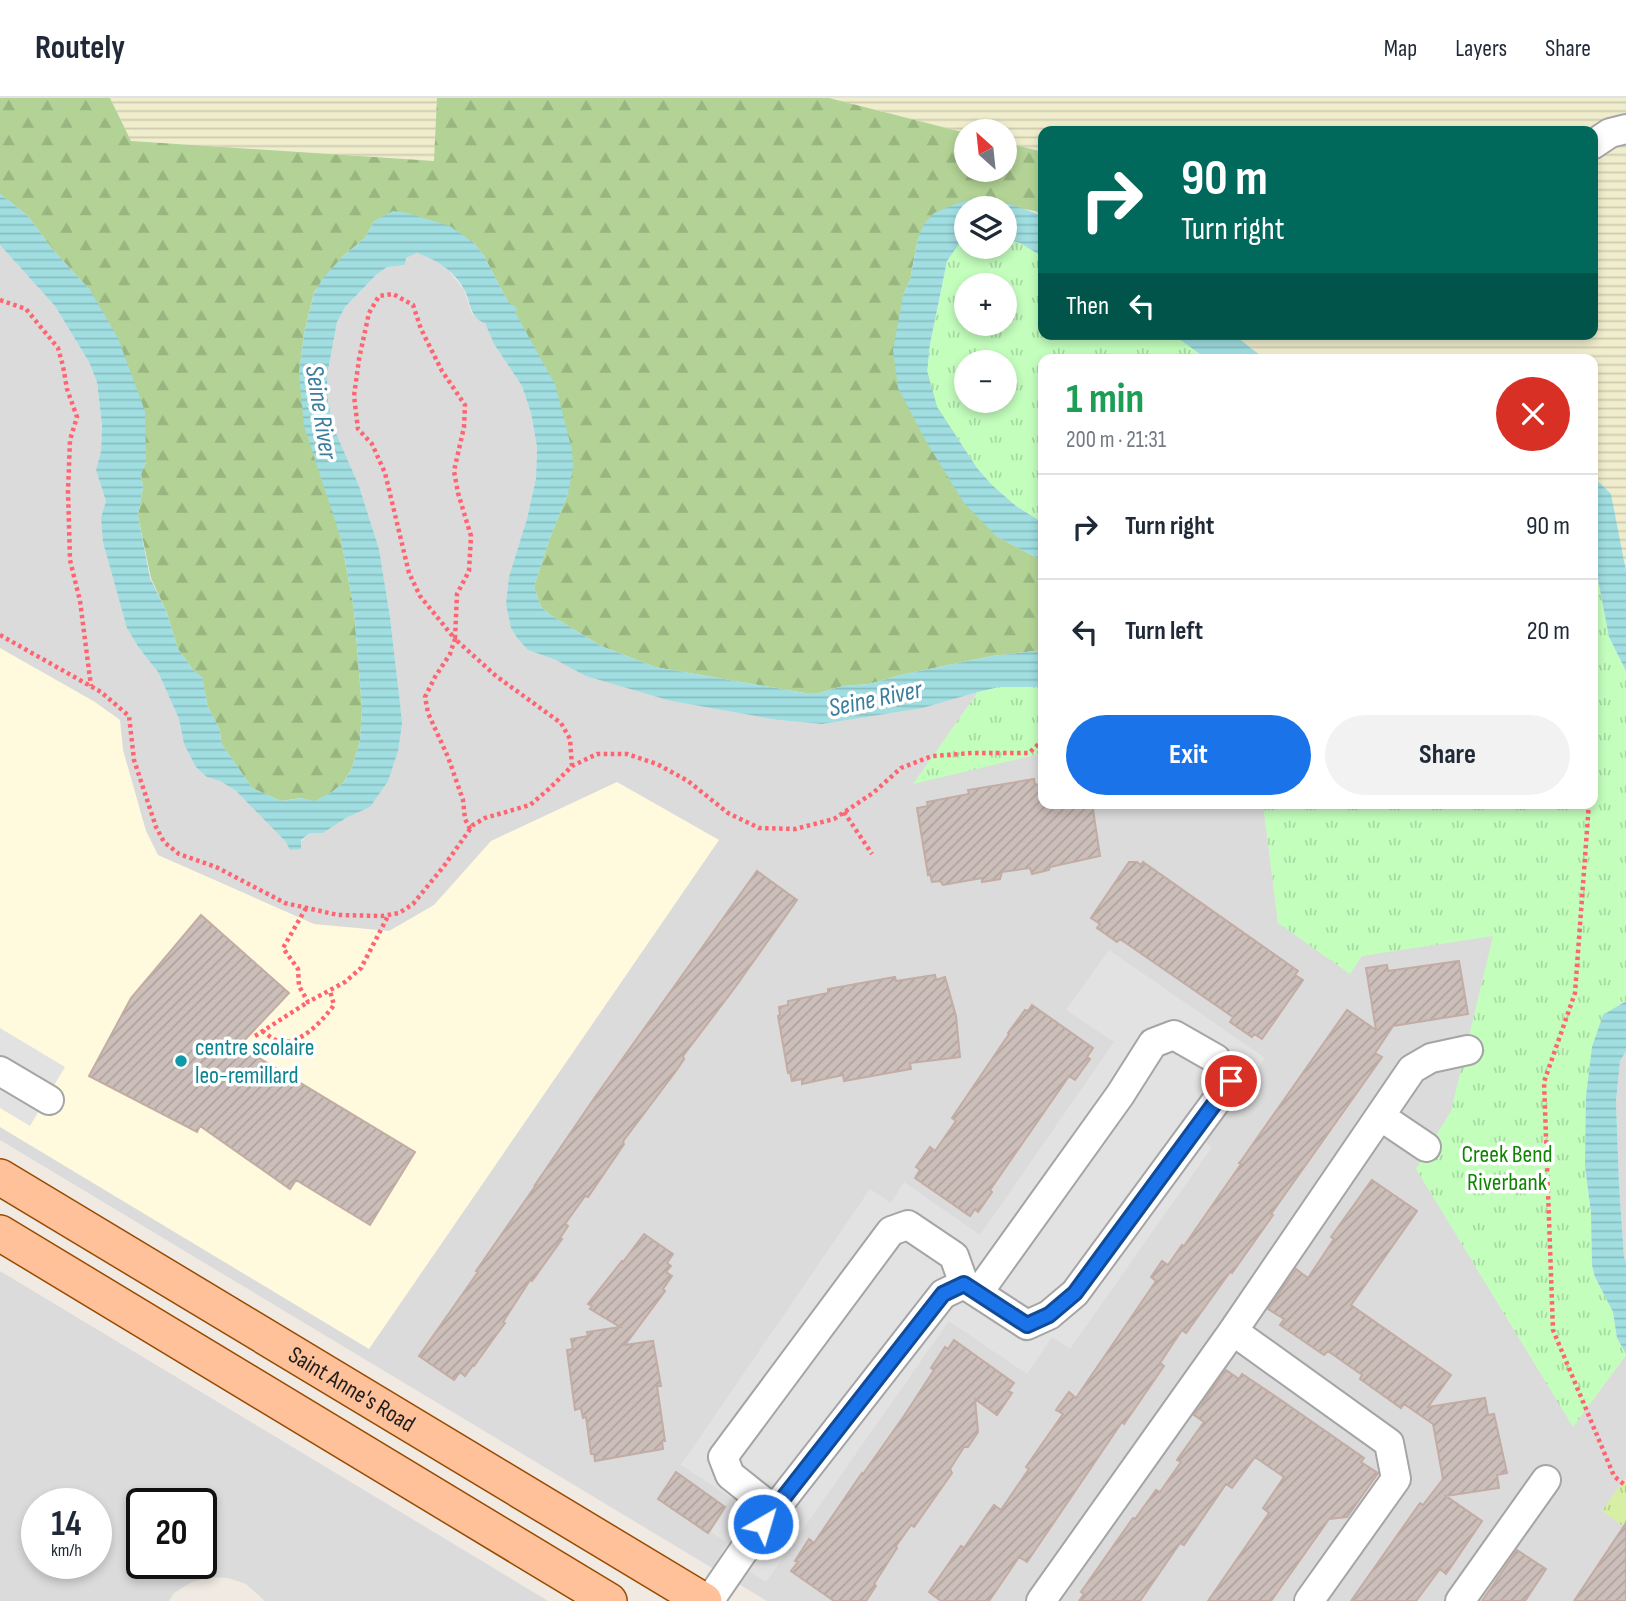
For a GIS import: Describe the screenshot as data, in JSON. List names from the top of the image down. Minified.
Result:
{"streets":{"main road":["Saint Anne's Road"]},"water":["Seine River"],"parks":["Creek Bend Riverbank"],"places":["centre scolaire leo-remillard"],"north":"top left","page":{"header":"Routely","nav":["Map","Layers","Share"],"map_buttons":["+","−"],"turn":["90 m","Turn right"],"then":"Then","heading":["1 min","200 m · 21:31"],"list":[{"name":"Turn right","value":"90 m"},{"name":"Turn left","value":"20 m"}],"buttons":["Exit","Share"],"speed":"14 km/h","limit":"20"}}
